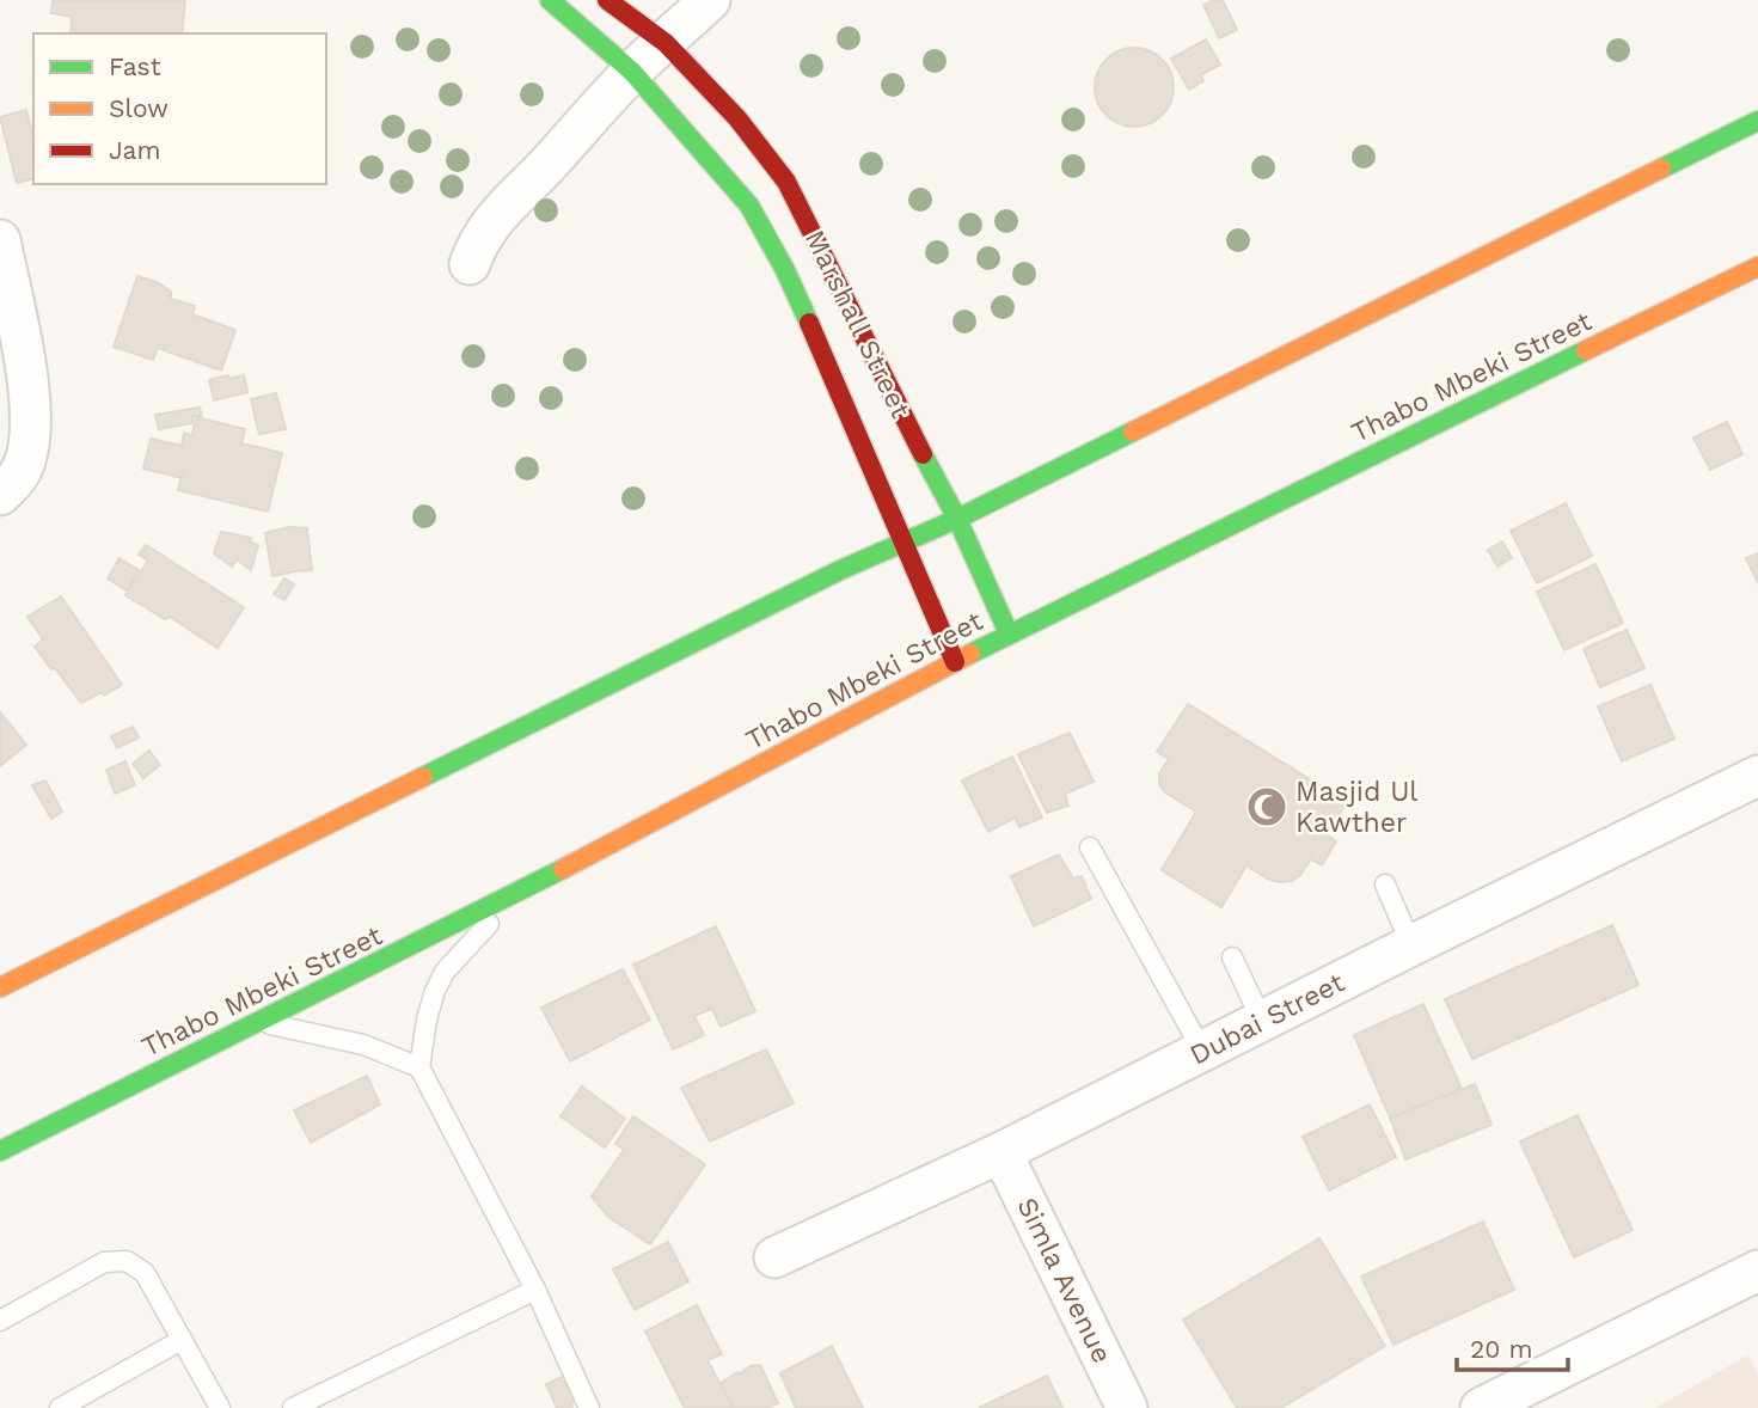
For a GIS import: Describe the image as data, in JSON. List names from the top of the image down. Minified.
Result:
{"streets":{"main road":["Marshall Street","Thabo Mbeki Street"],"street":["Dubai Street","Simla Avenue"]},"crossings":[["Marshall Street","Thabo Mbeki Street"],["Dubai Street","Simla Avenue"]],"places":{"mosque":["Masjid Ul Kawther"]},"legend":["Fast","Slow","Jam"],"scale_bar":"20 m"}
